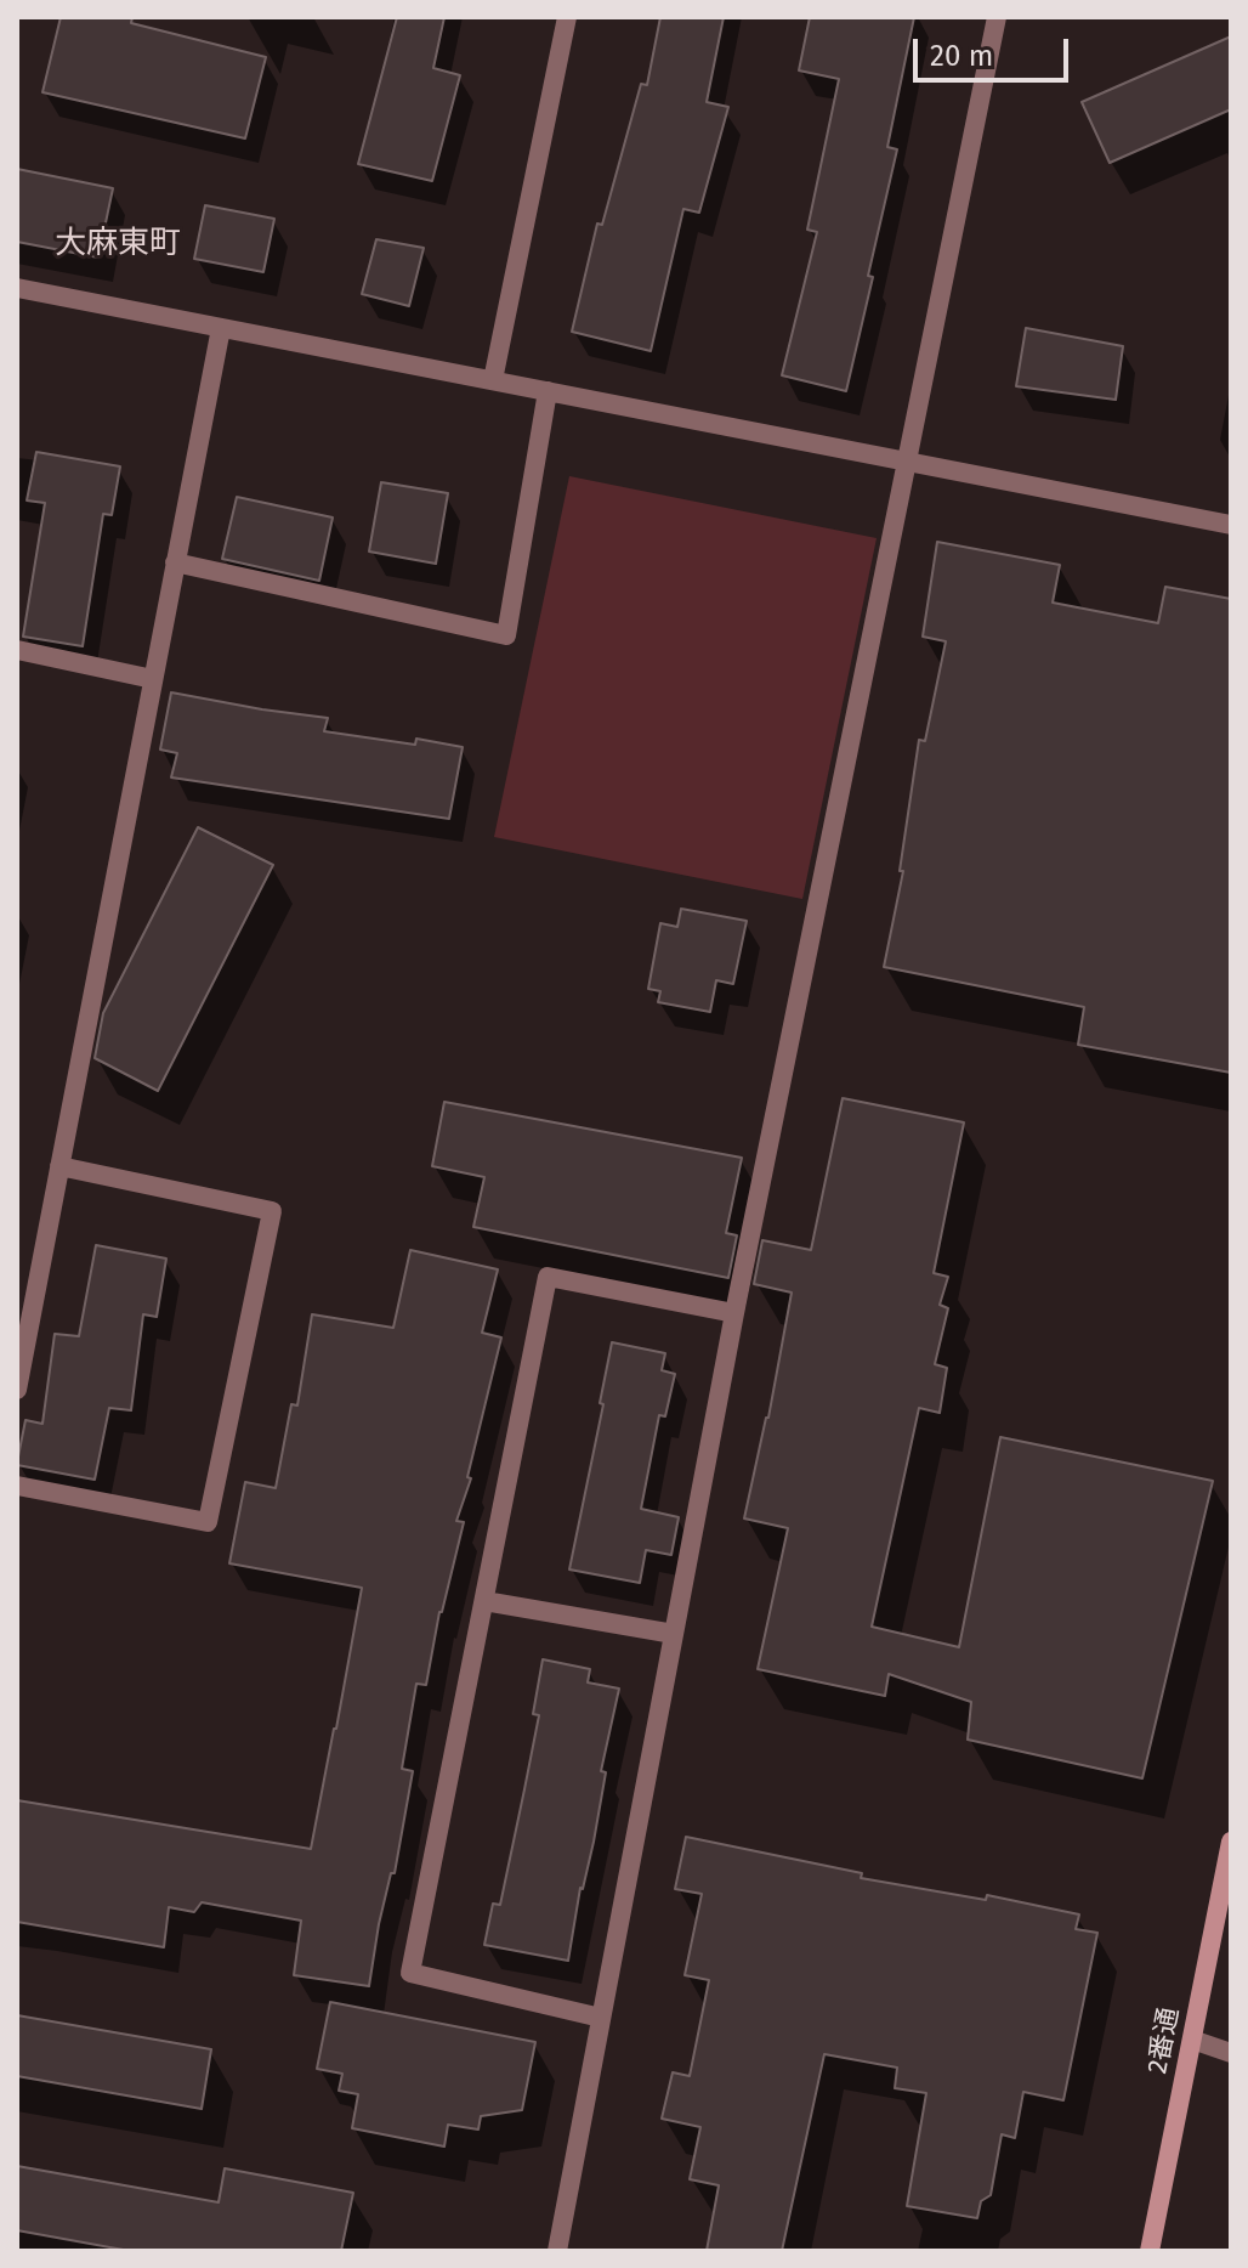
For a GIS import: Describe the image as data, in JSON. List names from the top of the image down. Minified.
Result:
{"streets":{"main road":["2番通"]},"districts":["大麻東町"],"scale_bar":"20 m"}
